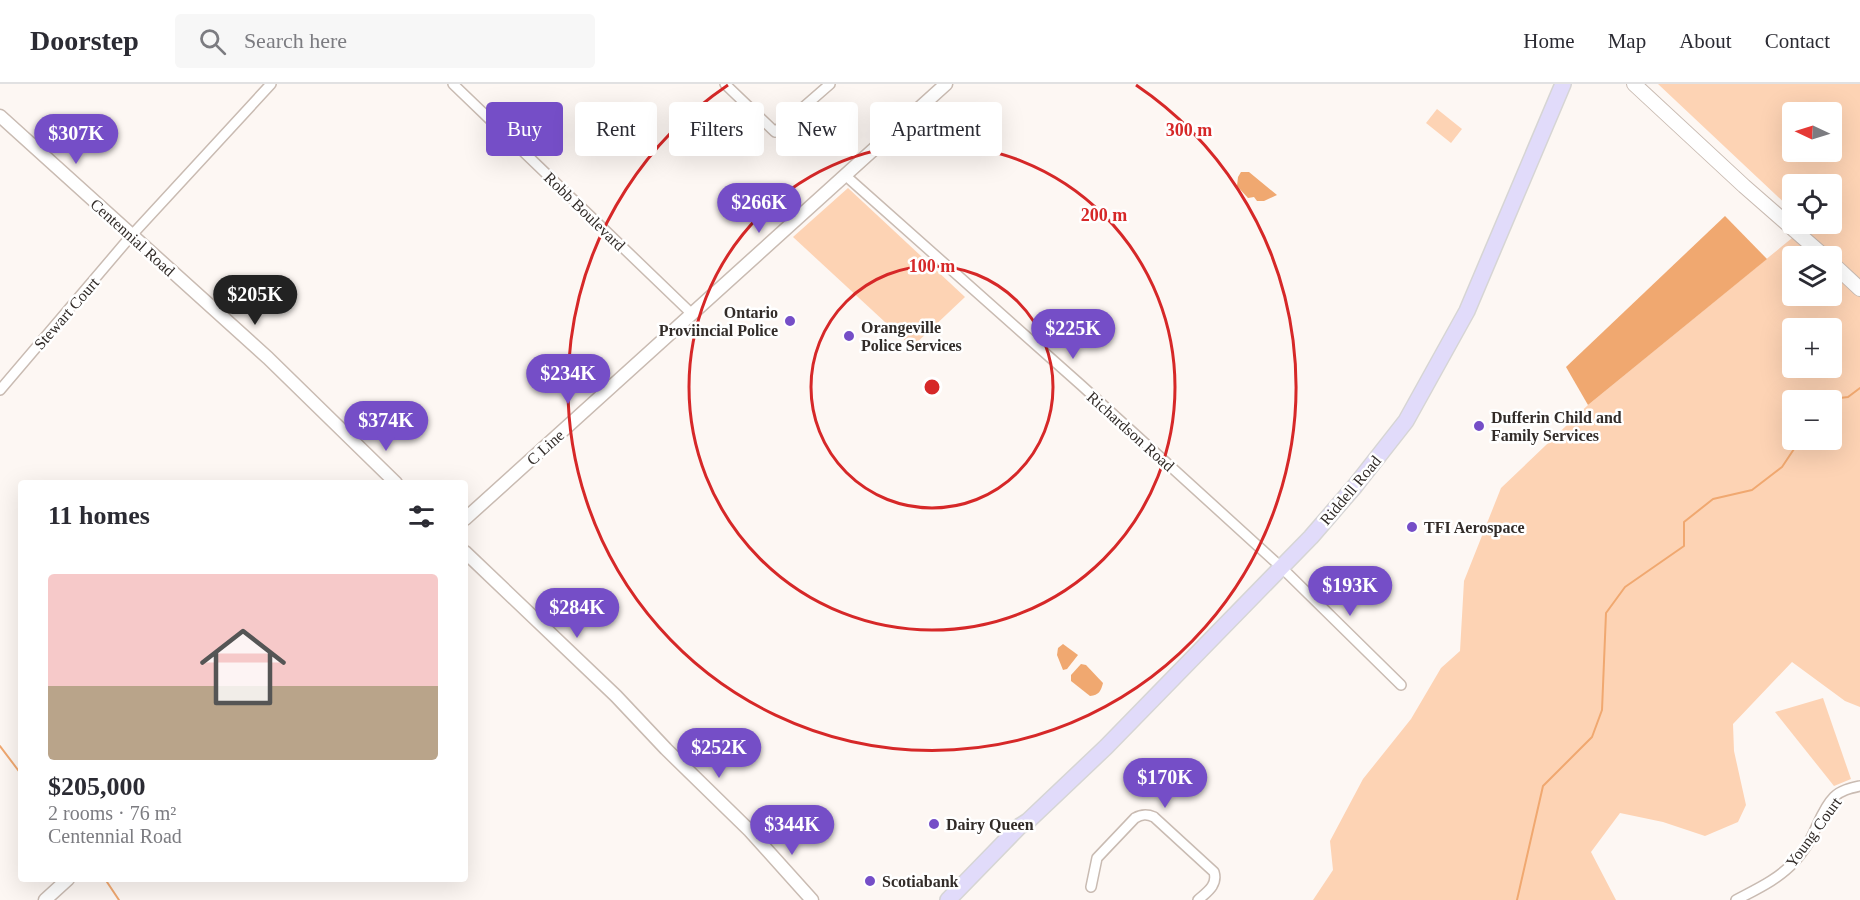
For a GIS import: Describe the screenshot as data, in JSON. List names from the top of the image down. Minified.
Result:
{"streets":{"main road":["Riddell Road"],"street":["Robb Boulevard","Centennial Road","Stewart Court","Richardson Road","C Line","Young Court"]},"crossings":[["Robb Boulevard","C Line"],["Centennial Road","Stewart Court"],["Richardson Road","C Line"],["Richardson Road","Riddell Road"]],"places":["Ontario Proviincial Police","Orangeville Police Services","Dufferin Child and Family Services","TFI Aerospace","Dairy Queen","Scotiabank"],"north":"left","page":{"header":"Doorstep","search":"Search here","nav":["Home","Map","About","Contact"],"map_buttons":["+","−"],"chip":["Buy","Rent","Filters","New","Apartment"],"price":["$307K","$266K","$205K","$225K","$234K","$374K","$193K","$284K","$252K","$170K","$344K"],"heading":"11 homes","list":[{"name":"$205,000","note":"2 rooms · 76 m² · Centennial Road"}]},"rings":["300 m","200 m","100 m"]}
